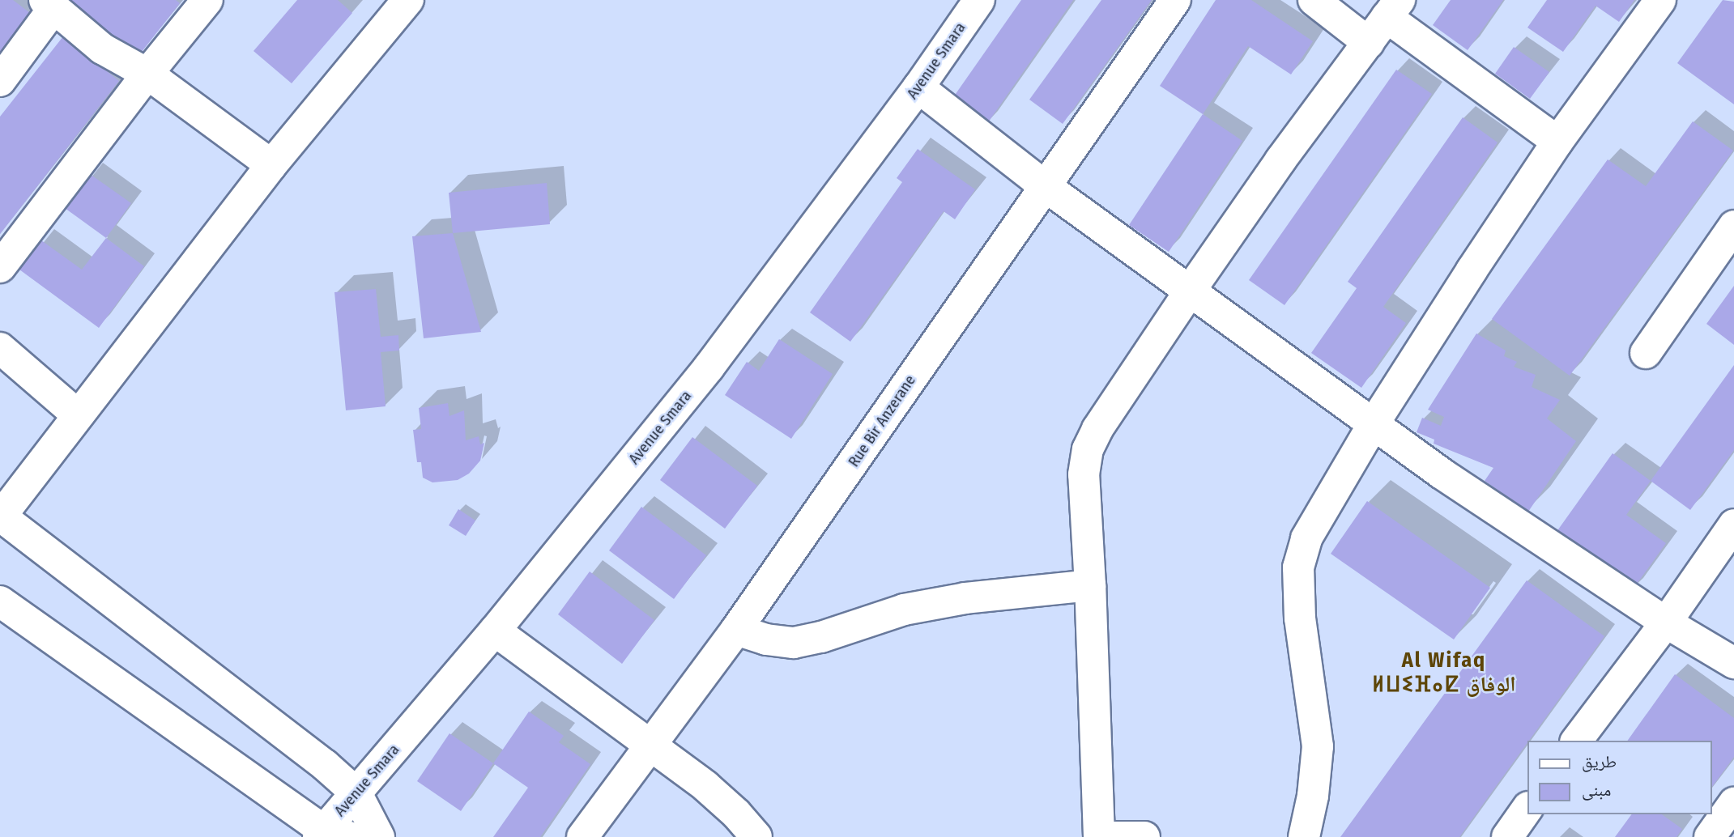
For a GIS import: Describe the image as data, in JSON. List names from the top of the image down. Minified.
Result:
{"streets":{"street":["Avenue Smara","Rue Bir Anzerane"]},"districts":["Al Wifaq ⵍⵡⵉⴼⴰⵇ الوفاق"],"legend":["طريق","مبنى"]}
